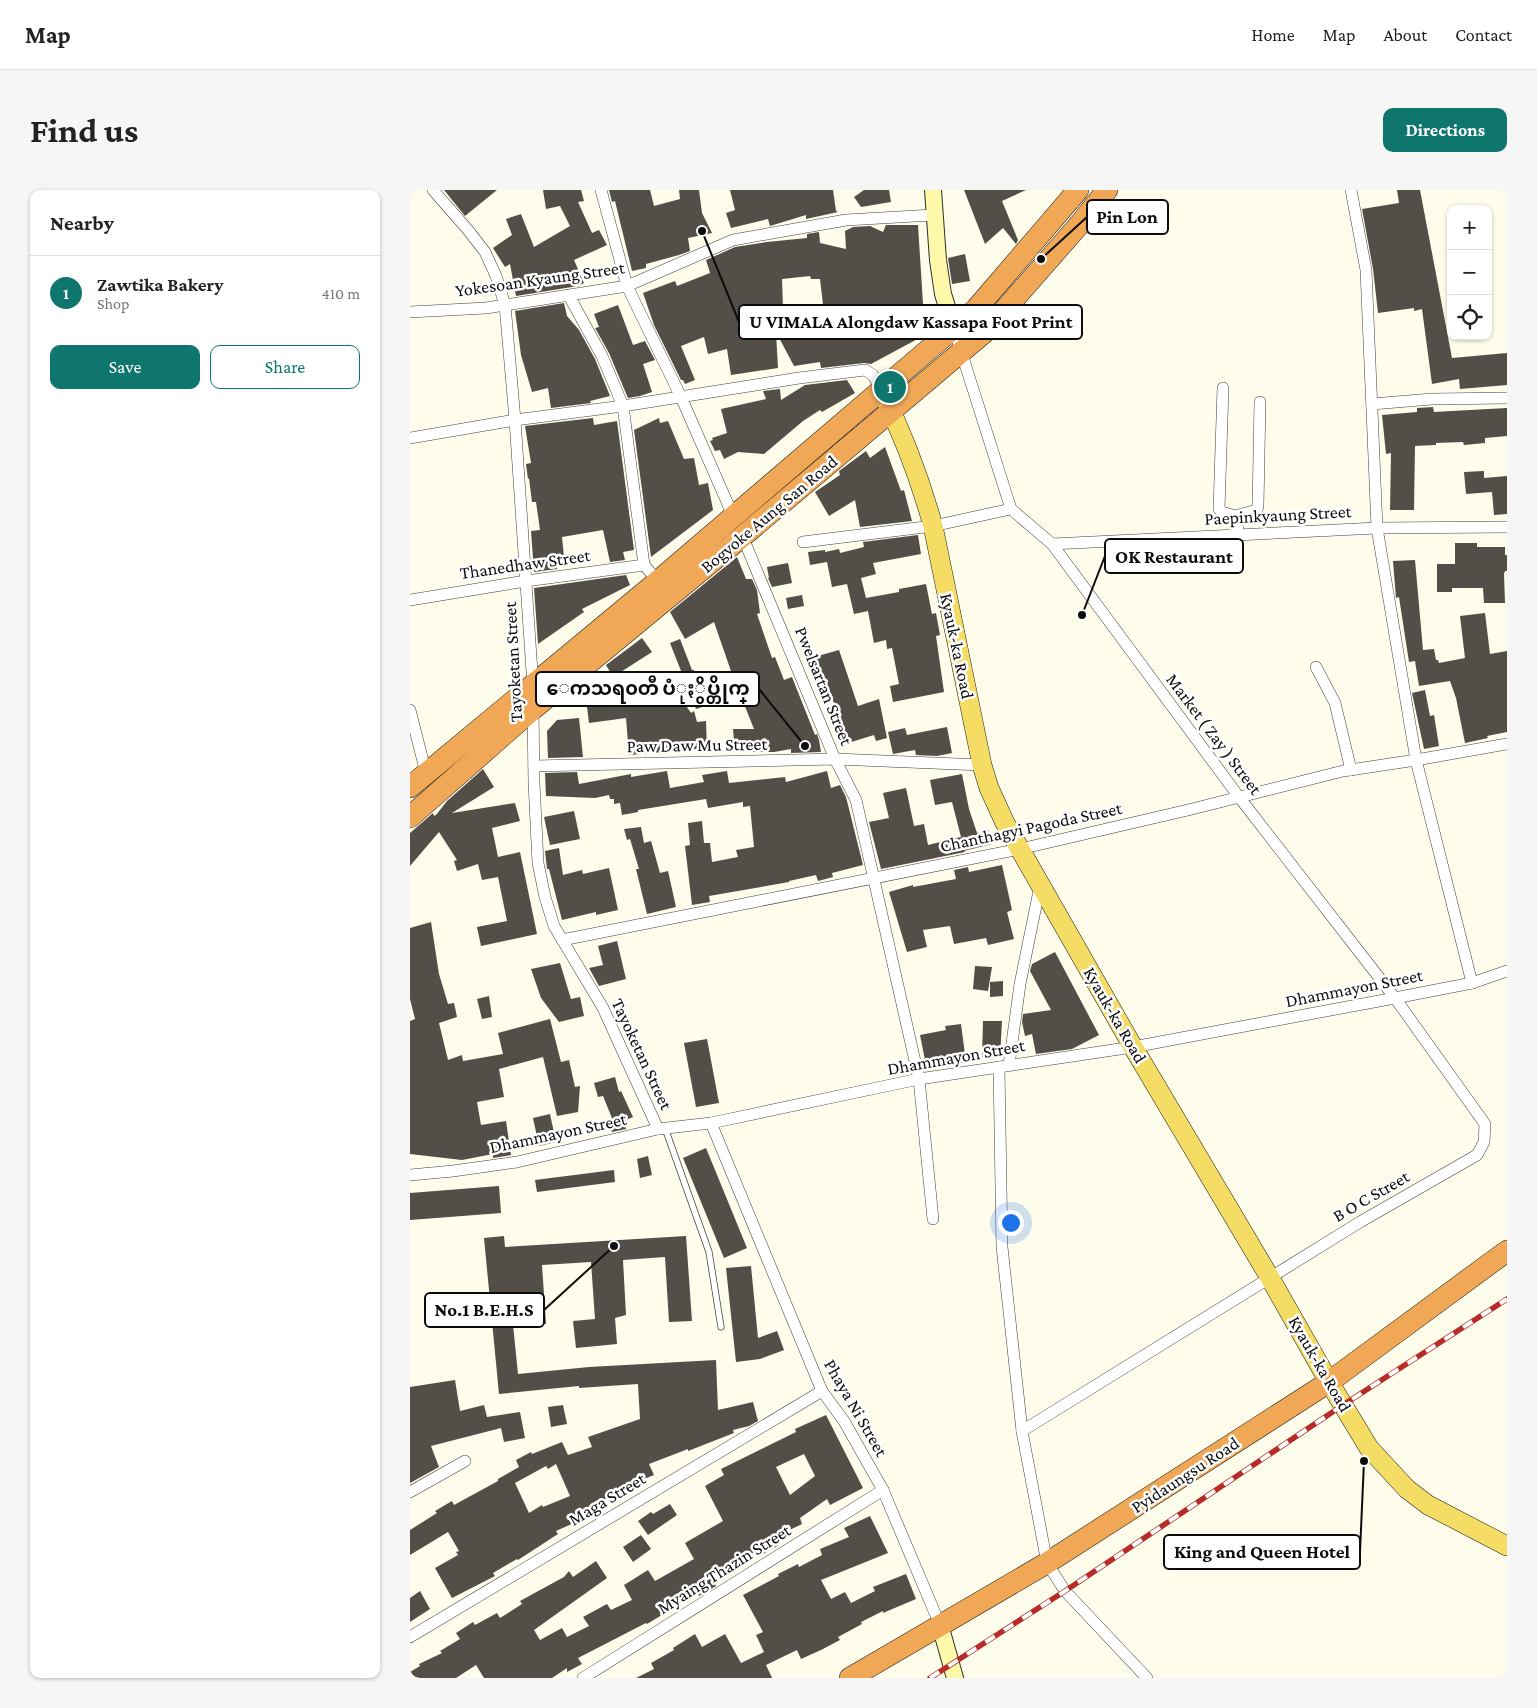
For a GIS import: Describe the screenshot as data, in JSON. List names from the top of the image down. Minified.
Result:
{"streets":{"highway":["Bogyoke Aung San Road","Pyidaungsu Road"],"main road":["Kyauk-ka Road"],"street":["Yokesoan Kyaung Street","Paepinkyaung Street","Thanedhaw Street","Tayoketan Street","Pwelsartan Street","Market ( Zay ) Street","Paw Daw Mu Street","Chanthagyi Pagoda Street","Dhammayon Street","B O C Street","Phaya Ni Street","Maga Street","Myaing Thazin Street"]},"crossings":[["Yokesoan Kyaung Street","Tayoketan Street"],["Yokesoan Kyaung Street","Pwelsartan Street"],["Bogyoke Aung San Road","Kyauk-ka Road"],["Bogyoke Aung San Road","Tayoketan Street"],["Bogyoke Aung San Road","Pwelsartan Street"],["Paepinkyaung Street","Market ( Zay ) Street"],["Thanedhaw Street","Tayoketan Street"],["Kyauk-ka Road","Paw Daw Mu Street"],["Kyauk-ka Road","Chanthagyi Pagoda Street"],["Kyauk-ka Road","Dhammayon Street"],["Kyauk-ka Road","B O C Street"],["Kyauk-ka Road","Pyidaungsu Road"],["Tayoketan Street","Paw Daw Mu Street"],["Tayoketan Street","Chanthagyi Pagoda Street"],["Tayoketan Street","Dhammayon Street"],["Pwelsartan Street","Paw Daw Mu Street"],["Pwelsartan Street","Chanthagyi Pagoda Street"],["Pwelsartan Street","Dhammayon Street"],["Market ( Zay ) Street","Chanthagyi Pagoda Street"],["Market ( Zay ) Street","Dhammayon Street"],["Market ( Zay ) Street","B O C Street"],["Dhammayon Street","Phaya Ni Street"],["Phaya Ni Street","Pyidaungsu Road"],["Phaya Ni Street","Maga Street"],["Phaya Ni Street","Myaing Thazin Street"]],"places":["U VIMALA Alongdaw Kassapa Foot Print","Pin Lon","OK Restaurant","ေကသရ၀တီ ပံုႏွိပ္တိုက္","No.1 B.E.H.S","King and Queen Hotel"],"page":{"header":"Map","nav":["Home","Map","About","Contact"],"buttons":["Directions",["Save","Share"]],"title":"Find us","heading":"Nearby","map_buttons":["+","−"],"list":[{"mark":"1","name":"Zawtika Bakery","note":"Shop","value":"410 m"}],"pins":"1"}}
